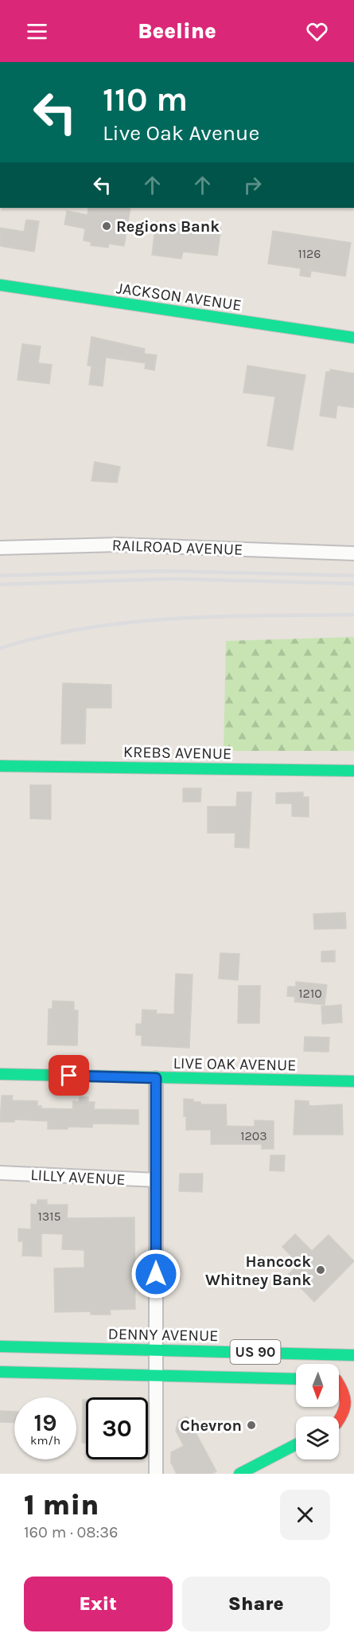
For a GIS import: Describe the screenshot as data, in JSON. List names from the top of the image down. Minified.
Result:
{"streets":{"street":["JACKSON AVENUE","RAILROAD AVENUE","KREBS AVENUE","LIVE OAK AVENUE","LILLY AVENUE","DENNY AVENUE","US 90"]},"places":["Regions Bank","Hancock Whitney Bank","Chevron"],"house_numbers":["1126","1210","1203","1315"],"north":"bottom","page":{"header":"Beeline","turn":["110 m","Live Oak Avenue"],"speed":"19 km/h","limit":"30","heading":["1 min","160 m · 08:36"],"buttons":["Exit","Share"]}}
